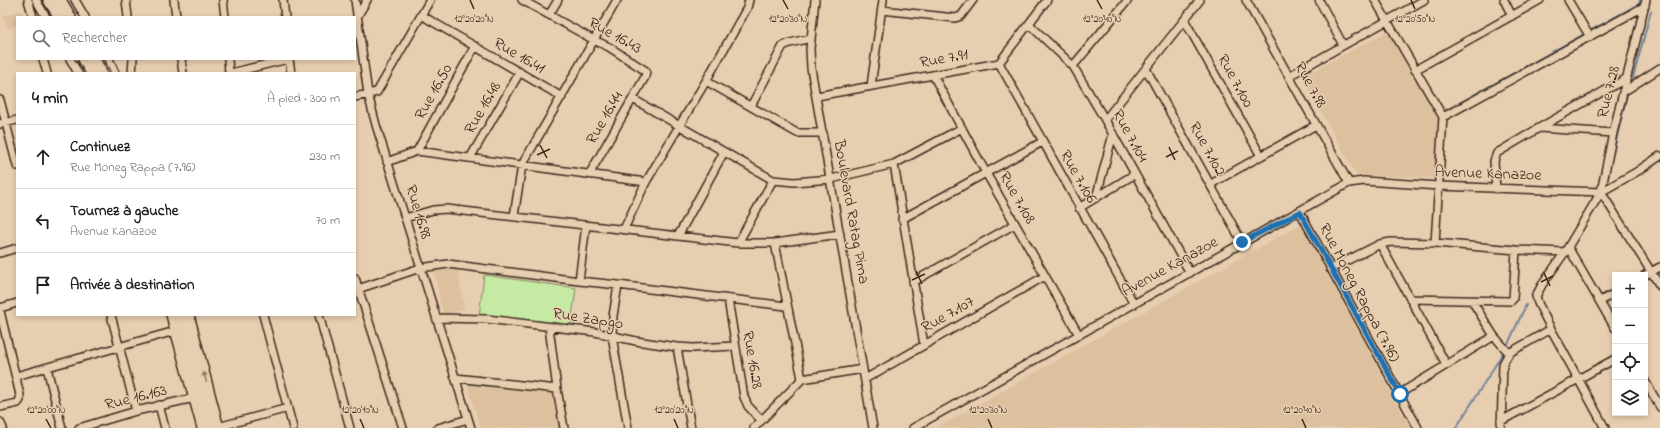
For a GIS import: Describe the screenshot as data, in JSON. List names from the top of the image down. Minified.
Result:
{"streets":{"street":["Rue 16.43","Rue 16.41","Rue 7.91","Rue 7.100","Rue 7.98","Rue 16.50","Rue 7.28","Rue 16.48","Rue 16.44","Rue 7.104","Rue 7.102","Avenue Kanazoe","Rue 7.106","Rue 7.108","Rue 16.98","Boulevard Ratag Pima","Rue Moneg Rappa (7.96)","Rue 7.107","Rue Zapgo","Rue 16.28","Rue 16.163"]},"crossings":[["Rue 16.43","Rue 16.44"],["Rue 16.41","Rue 16.50"],["Rue 16.41","Rue 16.48"],["Rue 7.91","Rue 7.106"],["Rue 7.91","Rue 7.108"],["Rue 7.91","Boulevard Ratag Pima"],["Rue 7.98","Avenue Kanazoe"],["Rue 7.28","Avenue Kanazoe"],["Rue 7.104","Avenue Kanazoe"],["Rue 7.102","Avenue Kanazoe"],["Avenue Kanazoe","Rue 7.106"],["Avenue Kanazoe","Rue 7.108"],["Avenue Kanazoe","Rue Moneg Rappa (7.96)"],["Rue 7.108","Rue 7.107"],["Rue 16.98","Rue Zapgo"],["Boulevard Ratag Pima","Rue 7.107"],["Rue Zapgo","Rue 16.28"]],"page":{"search":"Rechercher","heading":["4 min","À pied · 300 m"],"list":[["Continuez","Rue Moneg Rappa (7.96)","230 m"],["Tournez à gauche","Avenue Kanazoe","70 m"],"Arrivée à destination"],"map_buttons":["+","−"]},"coordinates":["12°20'40\"N","12°20'50\"N","12°20'20\"N","12°20'30\"N","12°20'00\"N","12°20'10\"N"]}
